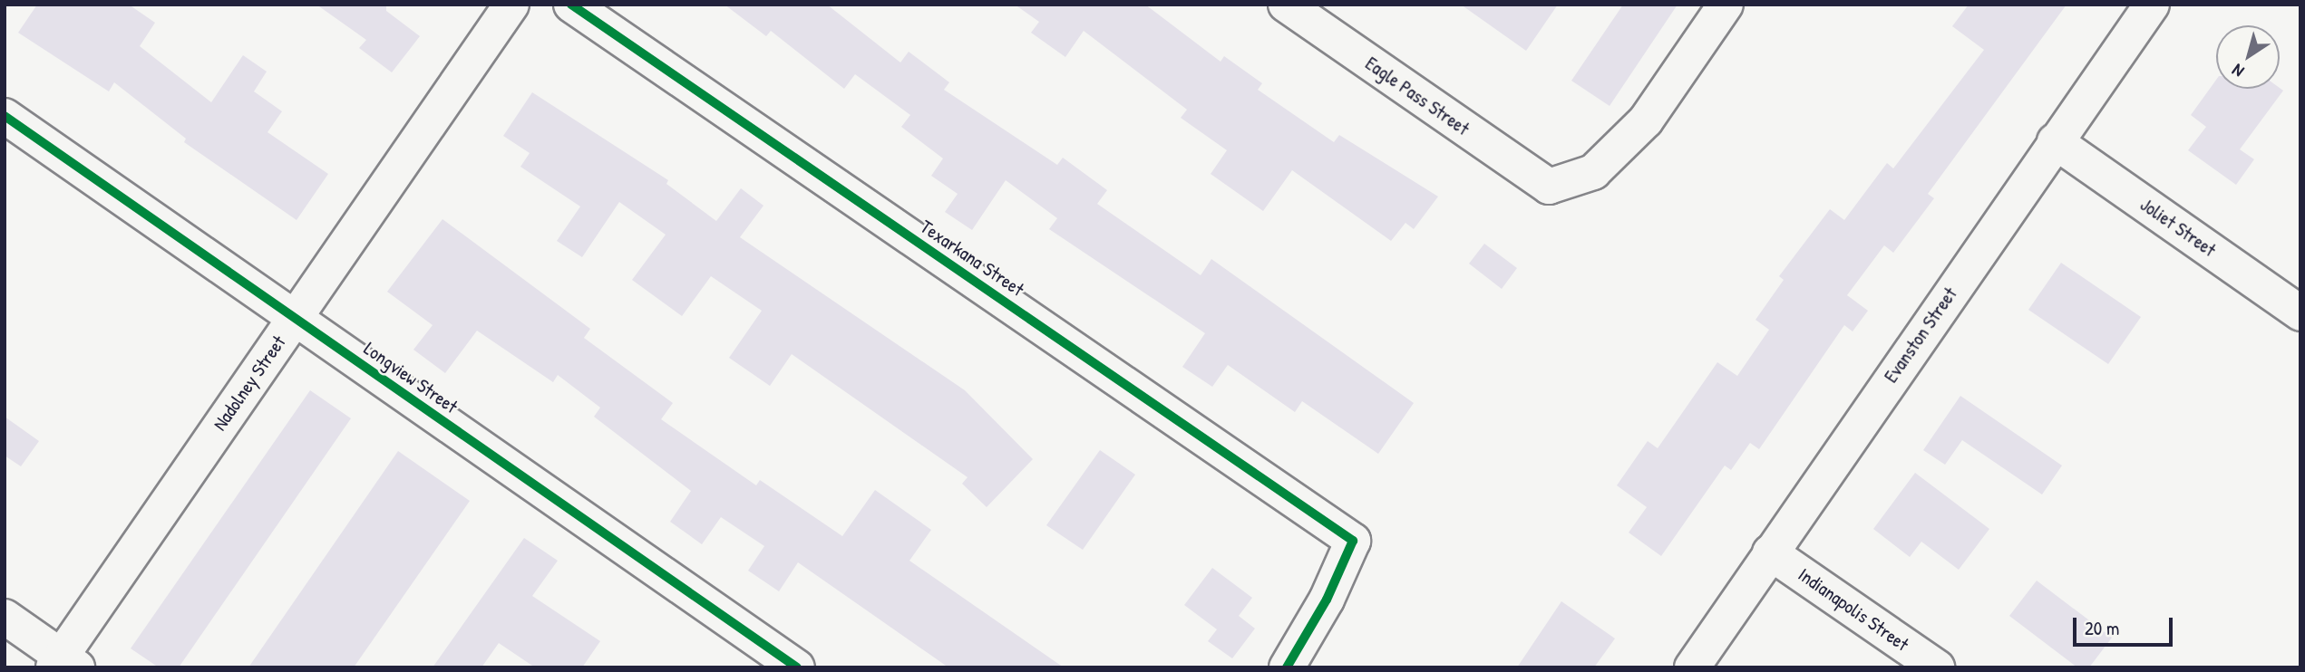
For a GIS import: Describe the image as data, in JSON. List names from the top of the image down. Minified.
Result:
{"streets":{"street":["Eagle Pass Street","Joliet Street","Texarkana Street","Evanston Street","Longview Street","Nadolney Street","Indianapolis Street"]},"crossings":[["Joliet Street","Evanston Street"],["Evanston Street","Indianapolis Street"],["Longview Street","Nadolney Street"]],"scale_bar":"20 m","north":"bottom left"}
